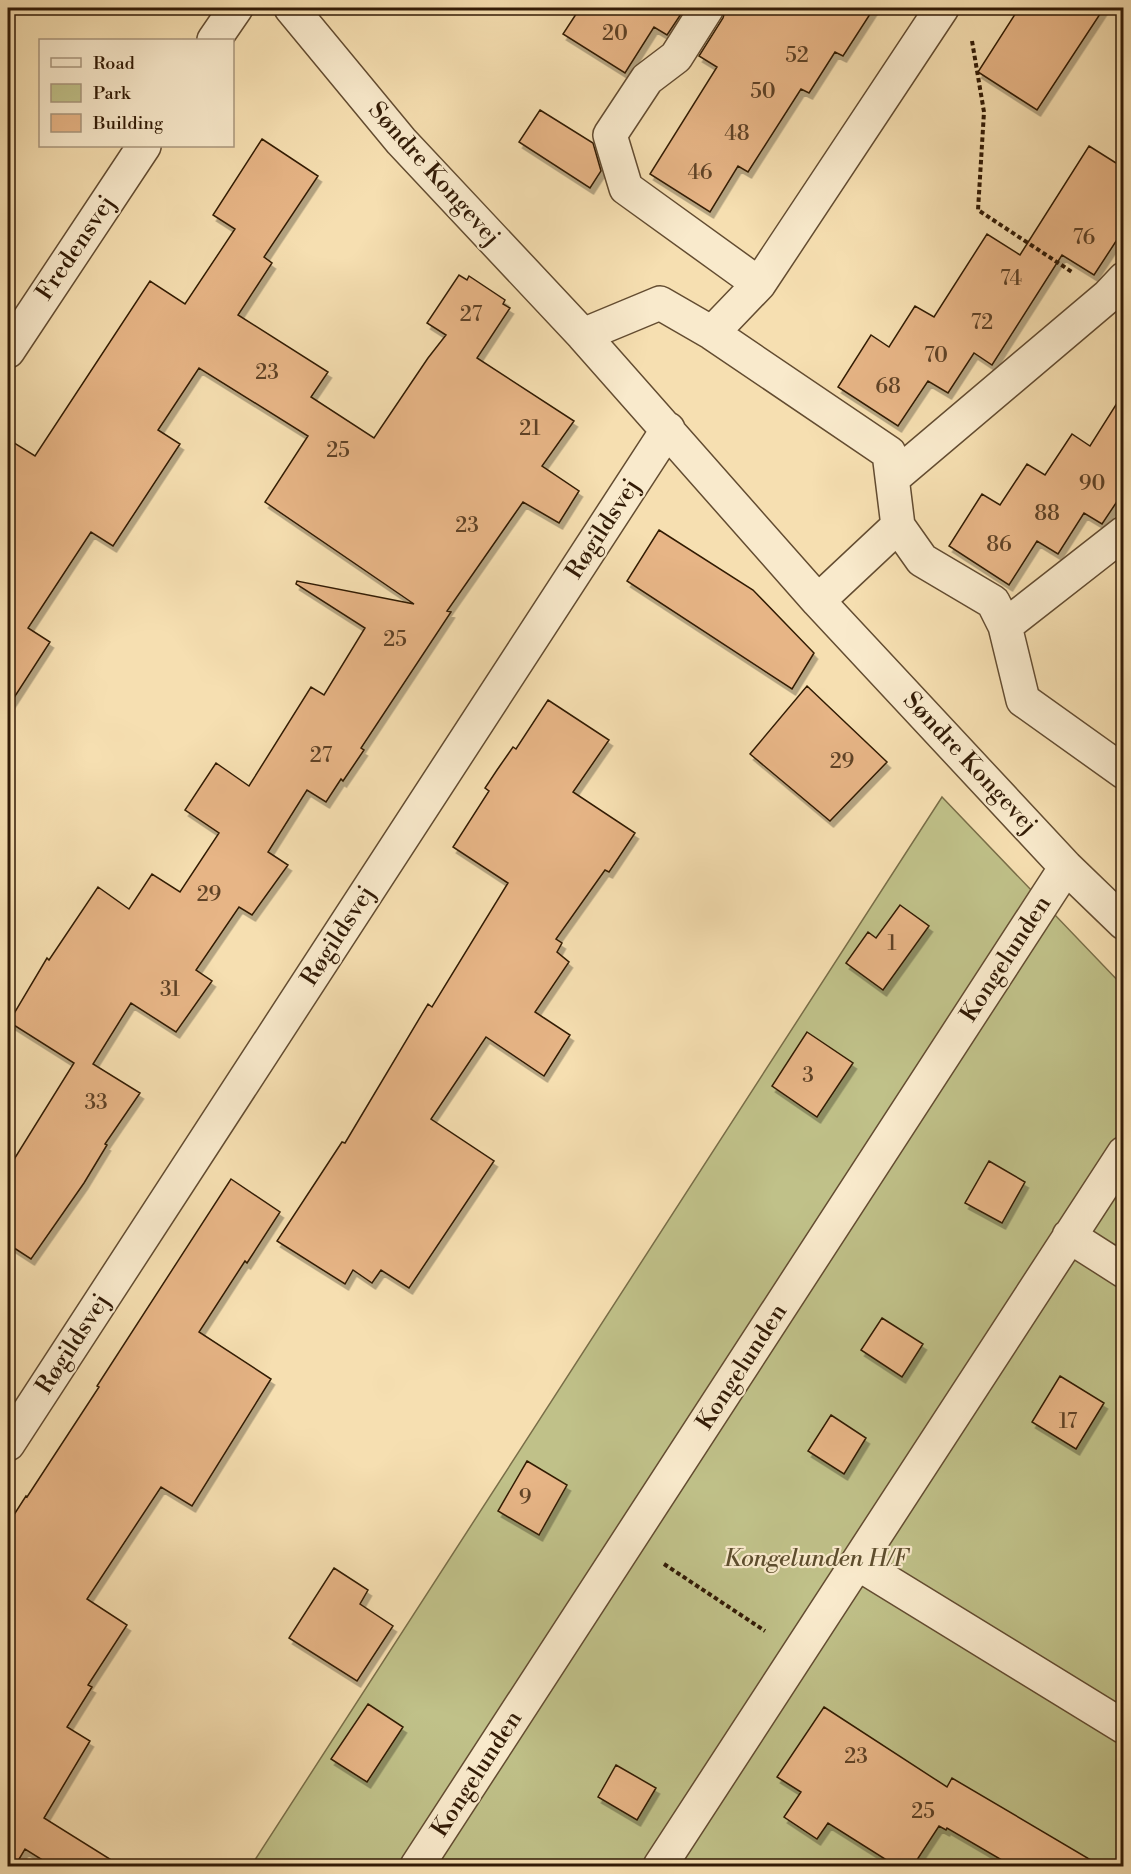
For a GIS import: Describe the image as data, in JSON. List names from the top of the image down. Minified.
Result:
{"streets":{"street":["Søndre Kongevej","Fredensvej","Røgildsvej","Kongelunden"]},"crossings":[["Søndre Kongevej","Røgildsvej"],["Søndre Kongevej","Kongelunden"]],"parks":["Kongelunden H/F"],"house_numbers":["20","52","50","48","46","76","74","27","72","70","23","68","21","25","90","88","23","86","25","27","29","29","1","31","3","33","17","9","23","25"],"legend":["Road","Park","Building"]}
